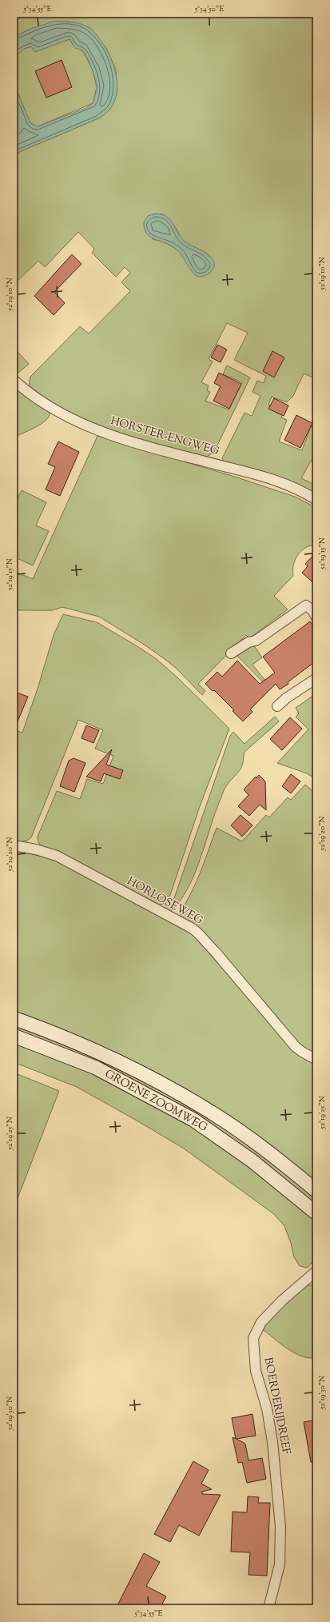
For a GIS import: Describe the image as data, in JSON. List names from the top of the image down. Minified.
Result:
{"streets":{"main road":["GROENE ZOOMWEG"],"street":["HORSTER-ENGWEG","HORLOSEWEG","BOERDERIJDREEF"]},"coordinates":["5°34'55\"E","5°34'50\"E","52°19'10\"N","52°19'15\"N","52°19'20\"N","52°19'25\"N","52°19'30\"N"]}
